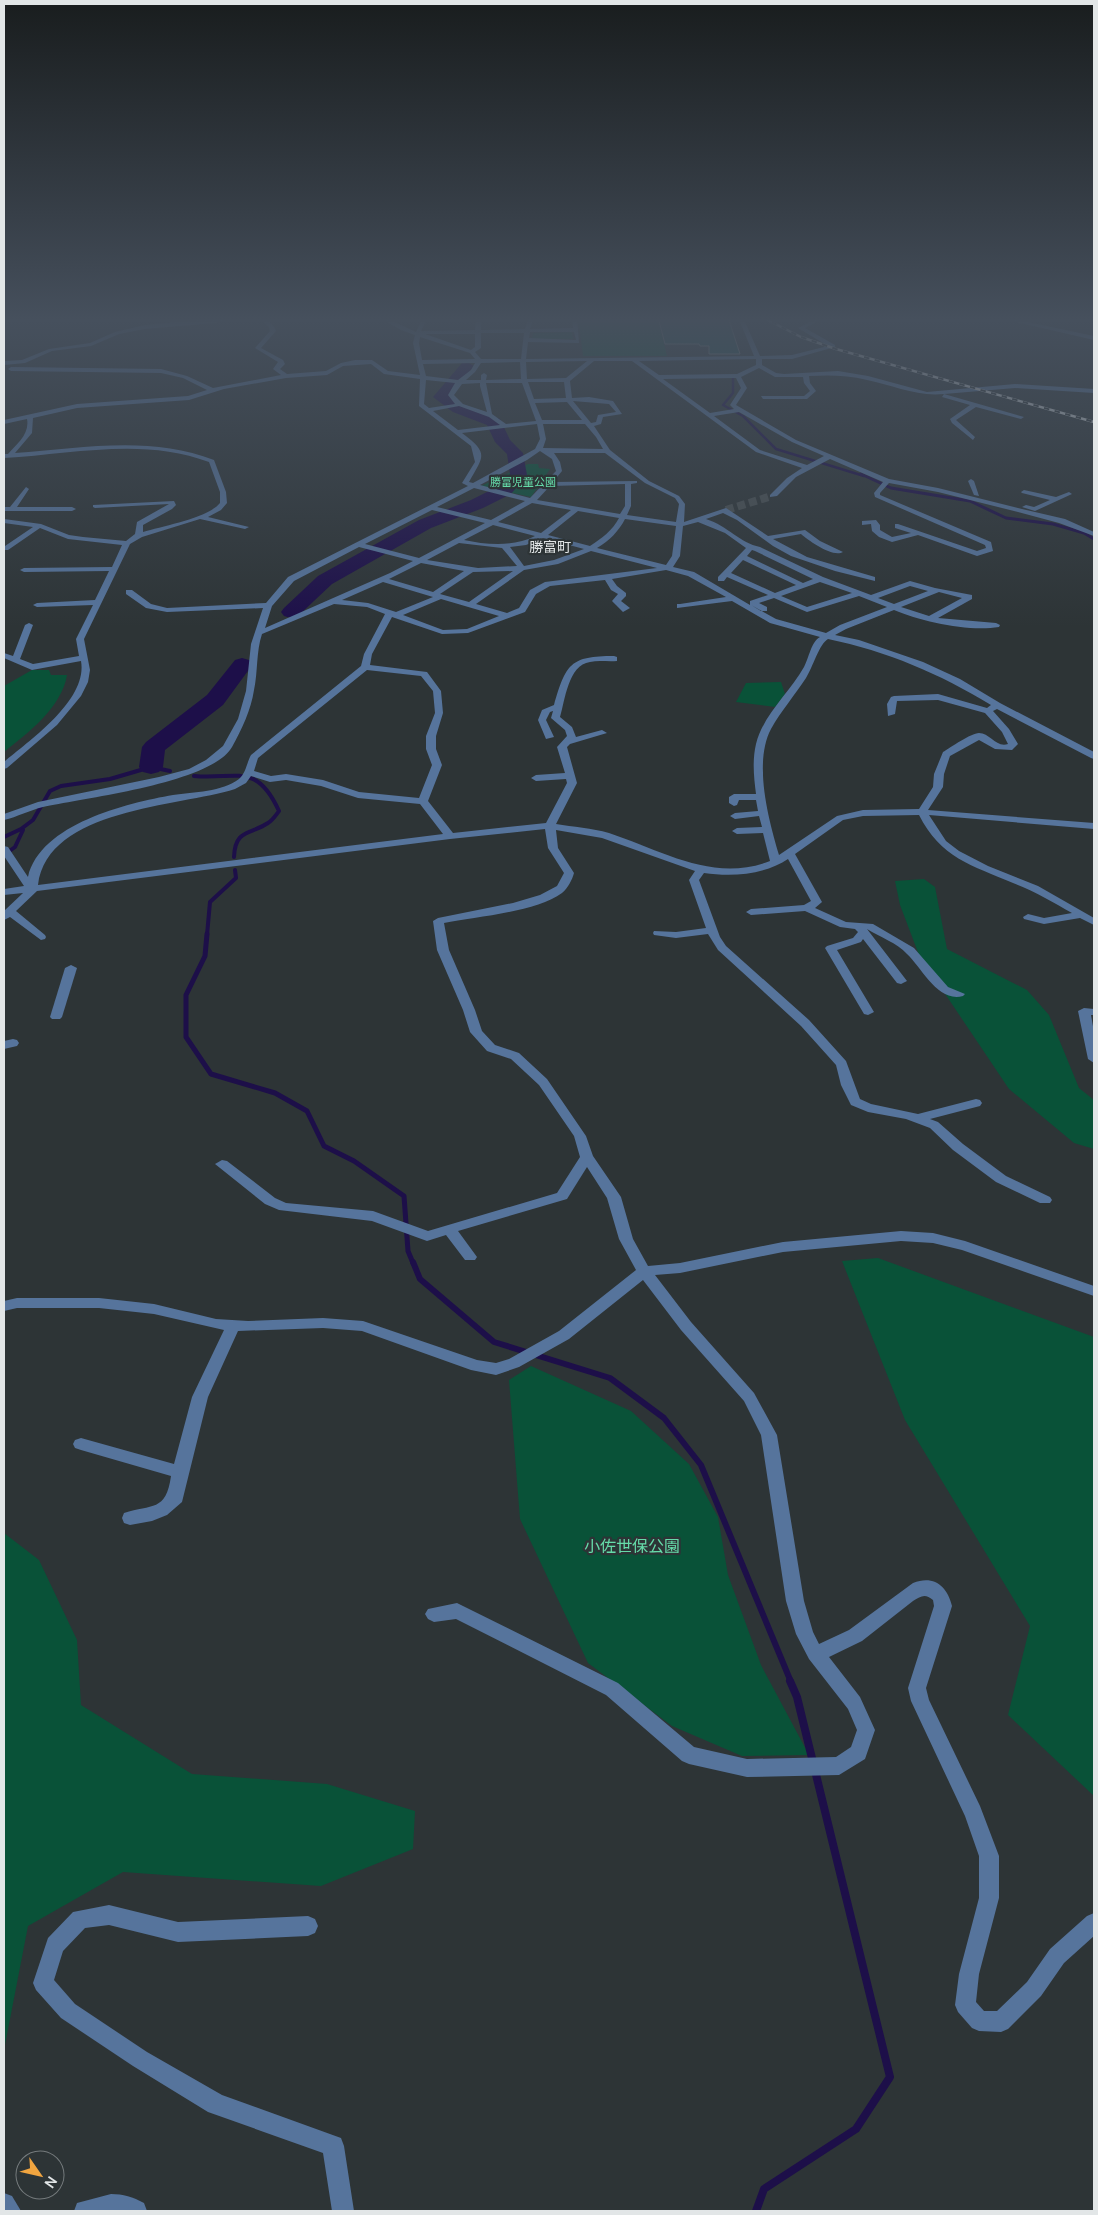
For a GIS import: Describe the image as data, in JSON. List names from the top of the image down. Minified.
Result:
{"districts":["勝富町"],"parks":["勝富児童公園","小佐世保公園"],"north":"bottom right"}
